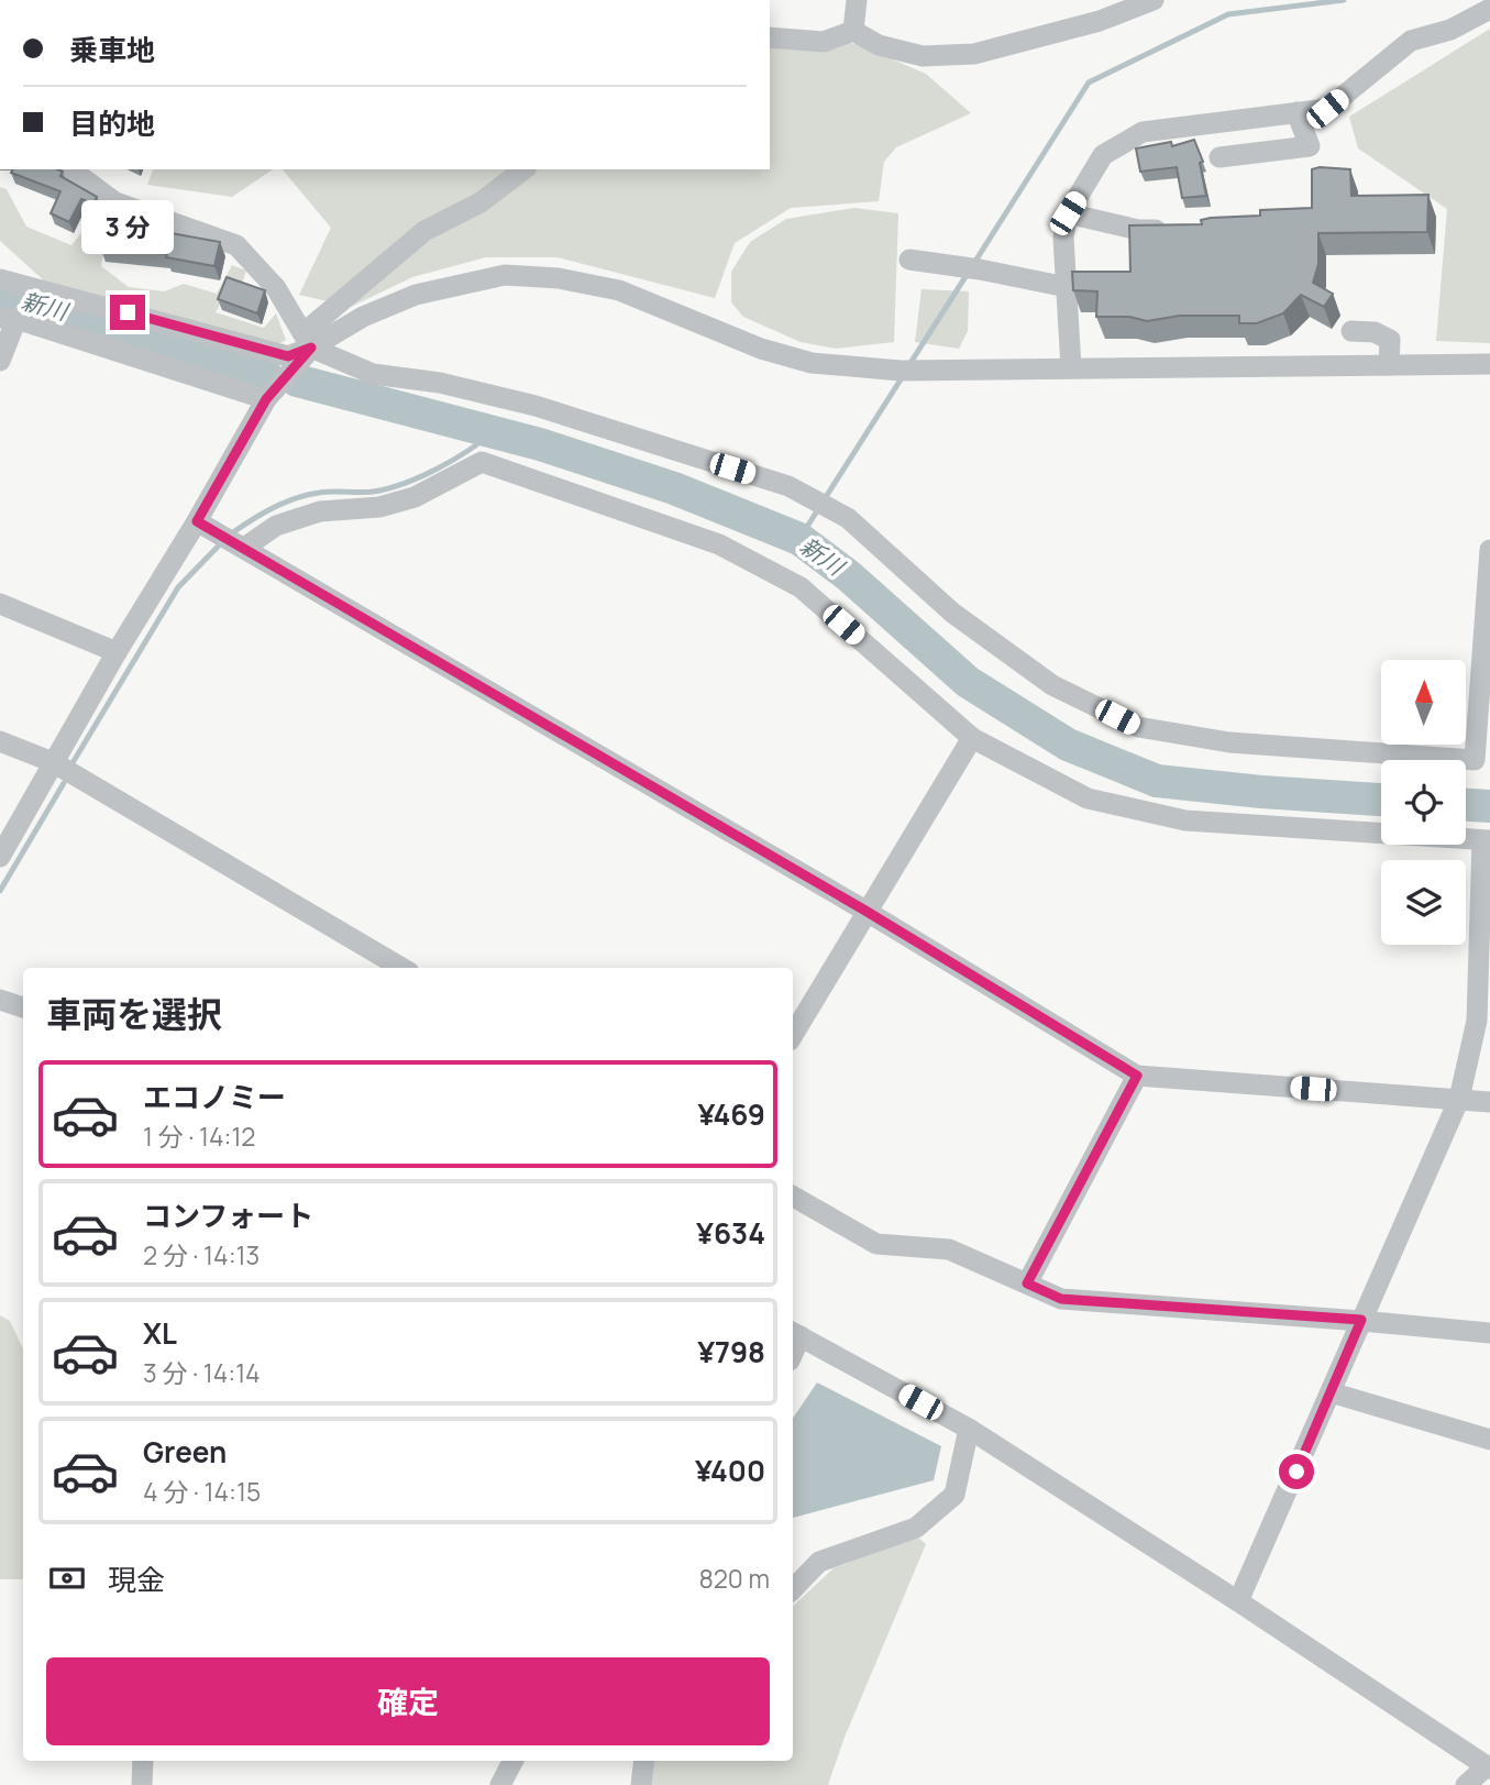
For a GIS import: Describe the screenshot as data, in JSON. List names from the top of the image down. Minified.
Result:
{"water":["新川"],"north":"top","page":{"banner":["乗車地","目的地"],"bubble":"3 分","heading":"車両を選択","list":[{"name":"エコノミー","note":"1 分 · 14:12","value":"¥469"},{"name":"コンフォート","note":"2 分 · 14:13","value":"¥634"},{"name":"XL","note":"3 分 · 14:14","value":"¥798"},{"name":"Green","note":"4 分 · 14:15","value":"¥400"}],"pay":["現金","820 m"],"buttons":"確定"}}
